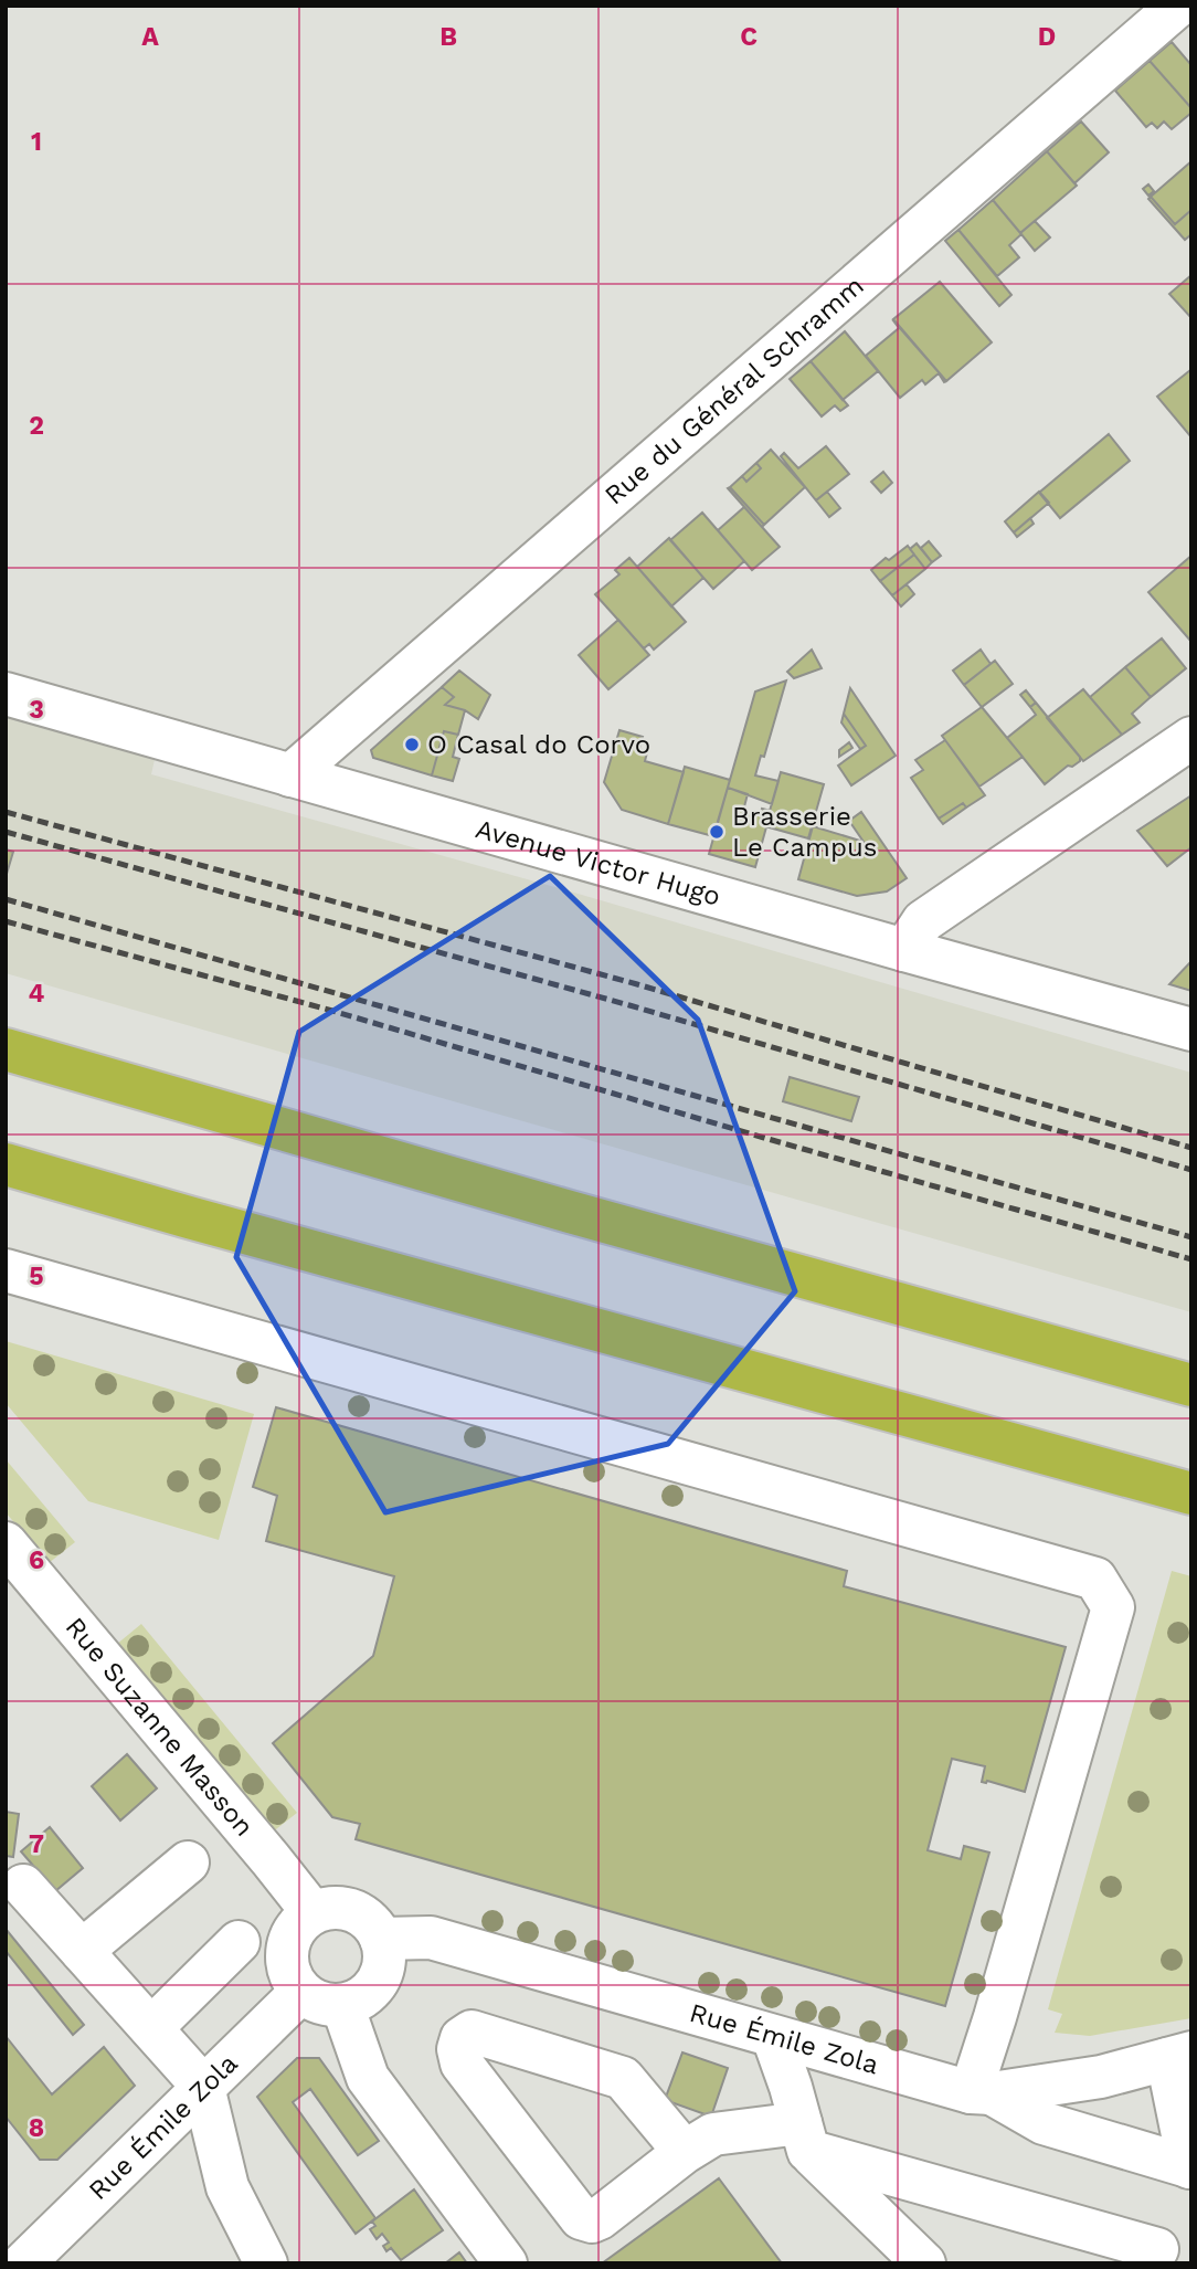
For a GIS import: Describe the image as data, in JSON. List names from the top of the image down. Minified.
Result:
{"streets":{"street":["Rue du Général Schramm","Avenue Victor Hugo","Rue Suzanne Masson","Rue Émile Zola"]},"crossings":[["Rue du Général Schramm","Avenue Victor Hugo"],["Rue Suzanne Masson","Rue Émile Zola"]],"places":["O Casal do Corvo","Brasserie Le Campus"],"grid":{"columns":["A","B","C","D"],"rows":["1","2","3","4","5","6","7","8"]}}
